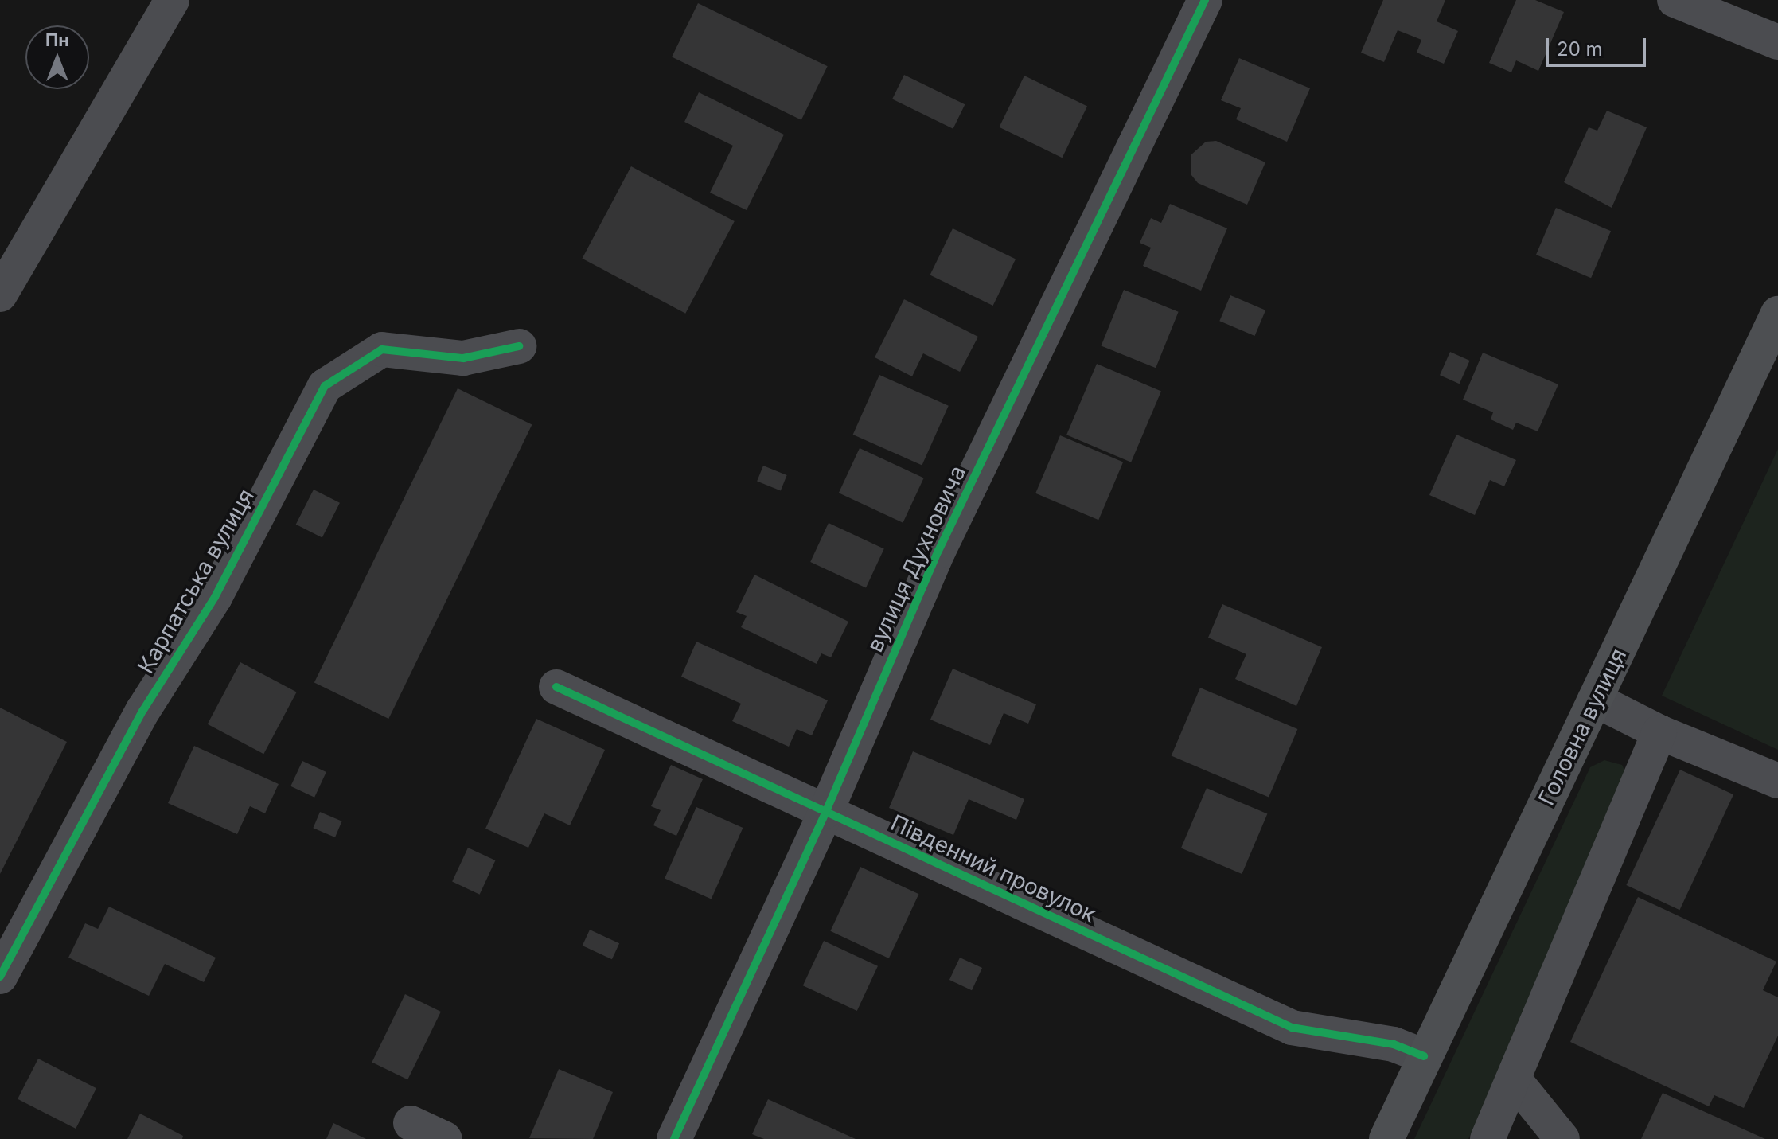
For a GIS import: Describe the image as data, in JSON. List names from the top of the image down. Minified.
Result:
{"streets":{"main road":["Головна вулиця"],"street":["вулиця Духновича","Карпатська вулиця","Південний провулок"]},"crossings":[["вулиця Духновича","Південний провулок"],["Головна вулиця","Південний провулок"]],"scale_bar":"20 m","north":"top"}
